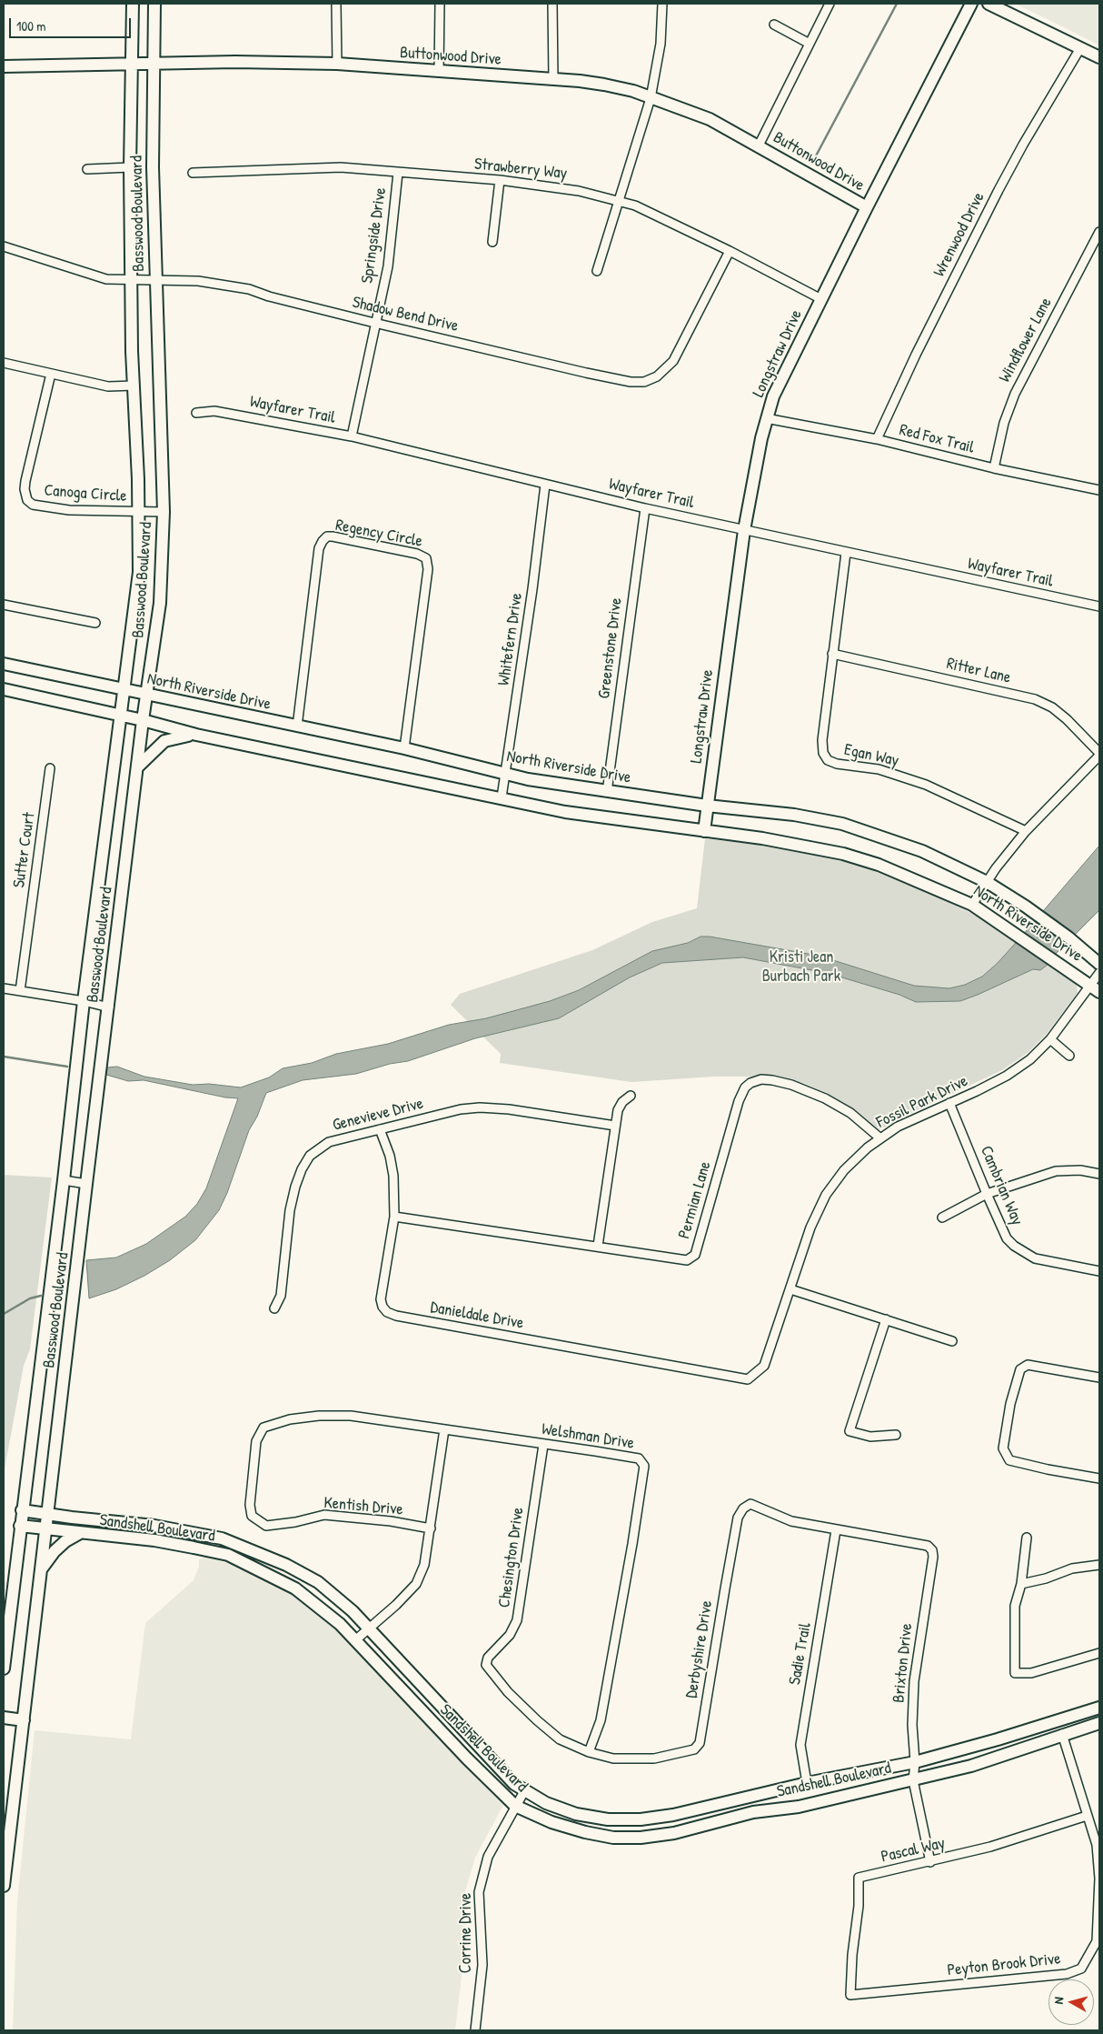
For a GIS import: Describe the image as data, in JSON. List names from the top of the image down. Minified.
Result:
{"streets":{"main road":["Buttonwood Drive","Basswood Boulevard","Longstraw Drive","North Riverside Drive","Sandshell Boulevard"],"street":["Strawberry Way","Wrenwood Drive","Springside Drive","Shadow Bend Drive","Windflower Lane","Wayfarer Trail","Red Fox Trail","Canoga Circle","Regency Circle","Whitefern Drive","Greenstone Drive","Ritter Lane","Egan Way","Sutter Court","Fossil Park Drive","Genevieve Drive","Cambrian Way","Permian Lane","Danieldale Drive","Welshman Drive","Kentish Drive","Chesington Drive","Derbyshire Drive","Sadie Trail","Brixton Drive","Pascal Way","Corrine Drive","Peyton Brook Drive"]},"crossings":[["Buttonwood Drive","Basswood Boulevard"],["Buttonwood Drive","Longstraw Drive"],["Strawberry Way","Springside Drive"],["Strawberry Way","Shadow Bend Drive"],["Strawberry Way","Longstraw Drive"],["Basswood Boulevard","Shadow Bend Drive"],["Basswood Boulevard","Canoga Circle"],["Basswood Boulevard","North Riverside Drive"],["Basswood Boulevard","Sandshell Boulevard"],["Wrenwood Drive","Red Fox Trail"],["Springside Drive","Shadow Bend Drive"],["Springside Drive","Wayfarer Trail"],["Windflower Lane","Red Fox Trail"],["Longstraw Drive","Wayfarer Trail"],["Longstraw Drive","Red Fox Trail"],["Longstraw Drive","North Riverside Drive"],["Wayfarer Trail","Whitefern Drive"],["Wayfarer Trail","Greenstone Drive"],["Wayfarer Trail","Egan Way"],["Regency Circle","North Riverside Drive"],["Whitefern Drive","North Riverside Drive"],["Greenstone Drive","North Riverside Drive"],["Ritter Lane","Egan Way"],["North Riverside Drive","Fossil Park Drive"],["Fossil Park Drive","Cambrian Way"],["Fossil Park Drive","Permian Lane"],["Fossil Park Drive","Danieldale Drive"],["Genevieve Drive","Danieldale Drive"],["Permian Lane","Danieldale Drive"],["Welshman Drive","Kentish Drive"],["Welshman Drive","Chesington Drive"],["Welshman Drive","Derbyshire Drive"],["Sandshell Boulevard","Sadie Trail"],["Sandshell Boulevard","Brixton Drive"],["Sandshell Boulevard","Corrine Drive"],["Sandshell Boulevard","Peyton Brook Drive"],["Chesington Drive","Derbyshire Drive"],["Derbyshire Drive","Sadie Trail"],["Derbyshire Drive","Brixton Drive"],["Brixton Drive","Pascal Way"],["Pascal Way","Peyton Brook Drive"]],"parks":["Kristi Jean Burbach Park"],"scale_bar":"100 m","north":"left"}
